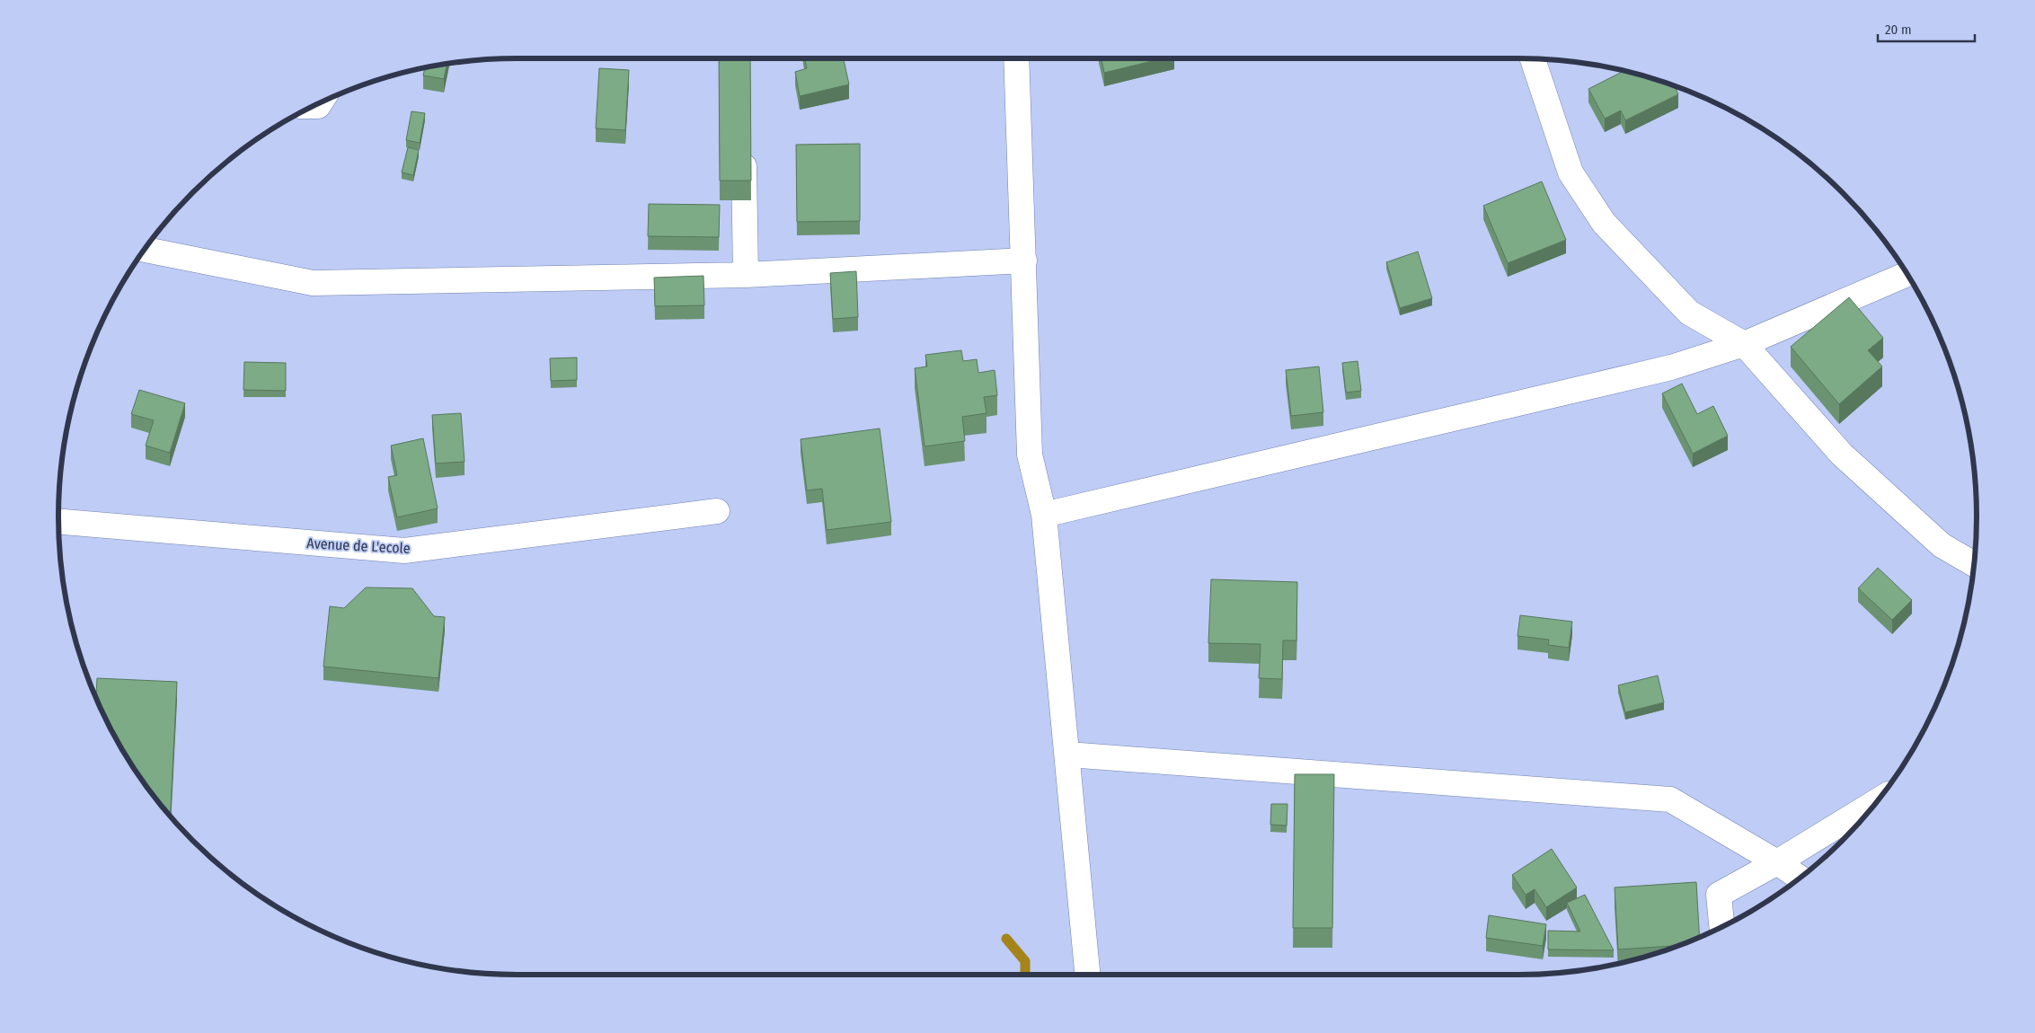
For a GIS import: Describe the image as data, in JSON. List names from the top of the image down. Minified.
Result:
{"streets":{"street":["Avenue de L'ecole"]},"scale_bar":"20 m"}
